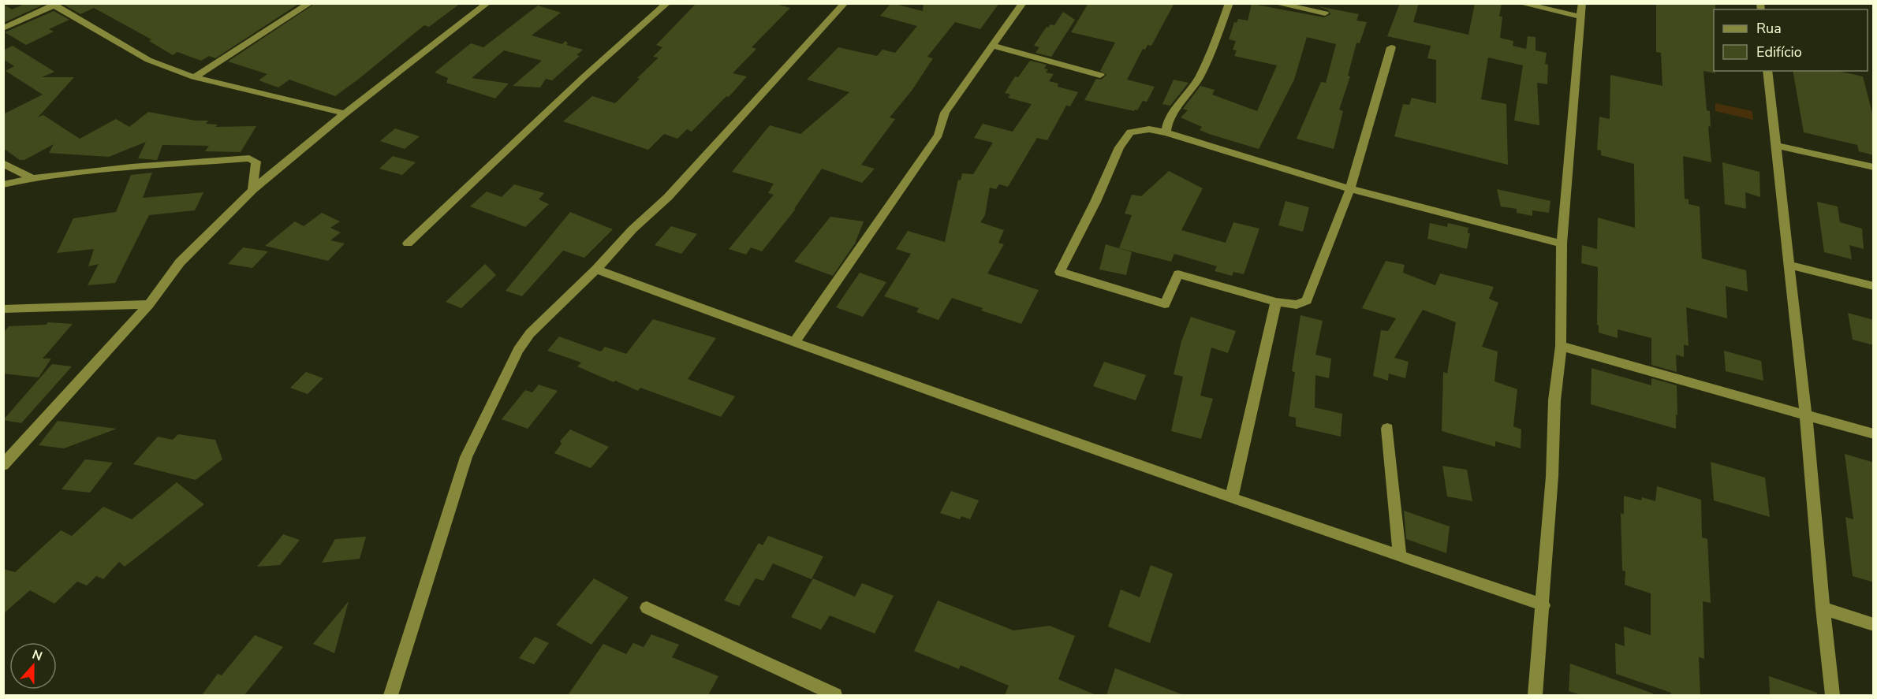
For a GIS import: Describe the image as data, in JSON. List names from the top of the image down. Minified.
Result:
{"legend":["Rua","Edifício"],"north":"top"}
